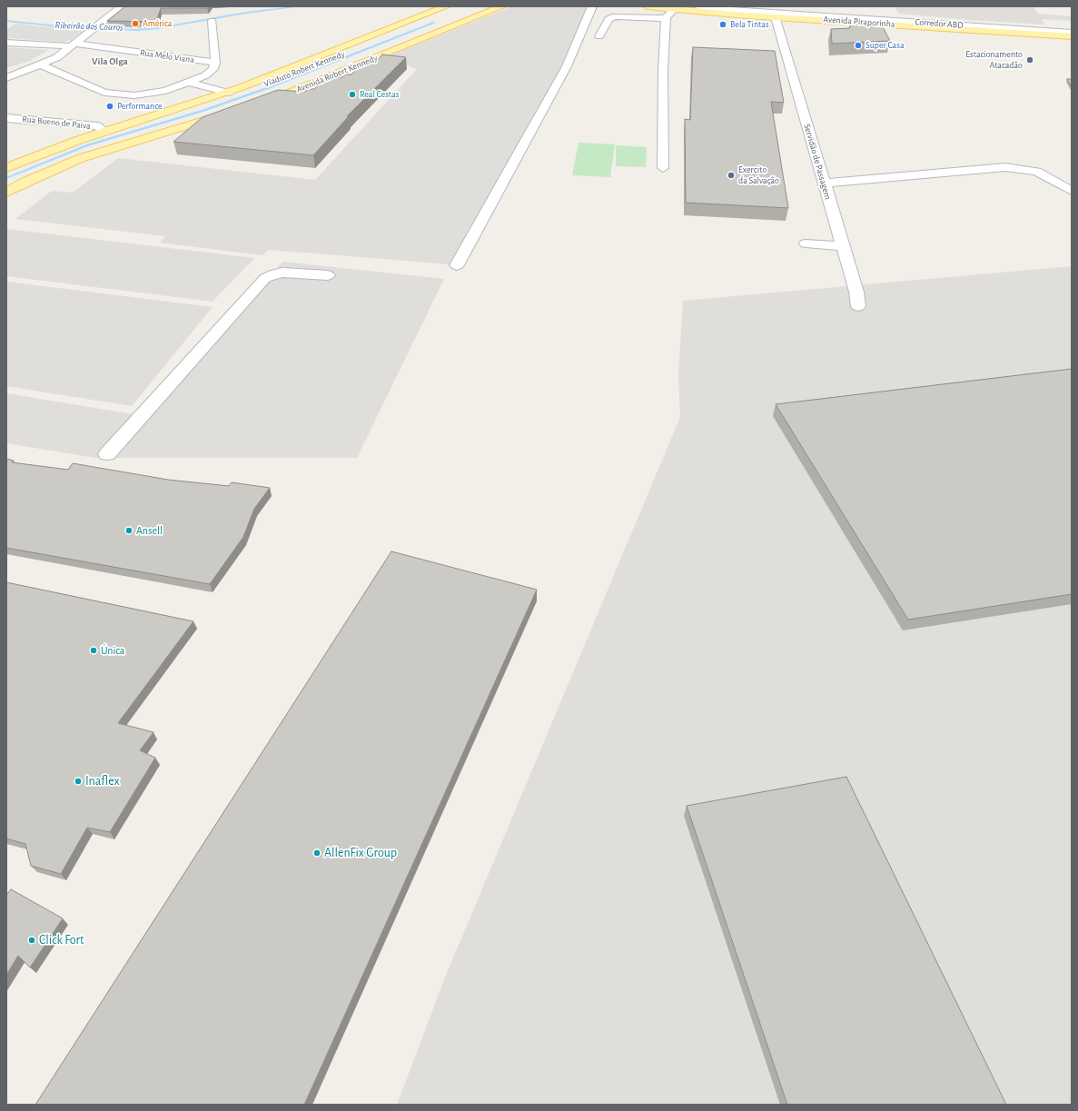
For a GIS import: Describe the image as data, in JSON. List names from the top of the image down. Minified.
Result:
{"streets":{"main road":["Avenida Piraporinha","Viaduto Robert Kennedy","Avenida Robert Kennedy"],"street":["Corredor ABD","Rua Melo Viana","Rua Bueno de Paiva","Servidão de Passagem"]},"crossings":[["Avenida Piraporinha","Servidão de Passagem"],["Viaduto Robert Kennedy","Avenida Robert Kennedy"],["Avenida Robert Kennedy","Rua Bueno de Paiva"]],"districts":["Vila Olga"],"water":["Ribeirão dos Couros"],"places":["América","Bela Tintas","Super Casa","Estacionamento Atacadão","Real Cestas","Performance","Exercito da Salvação","Ansell","Única","Inaflex","AllenFix Group","Click Fort"]}
